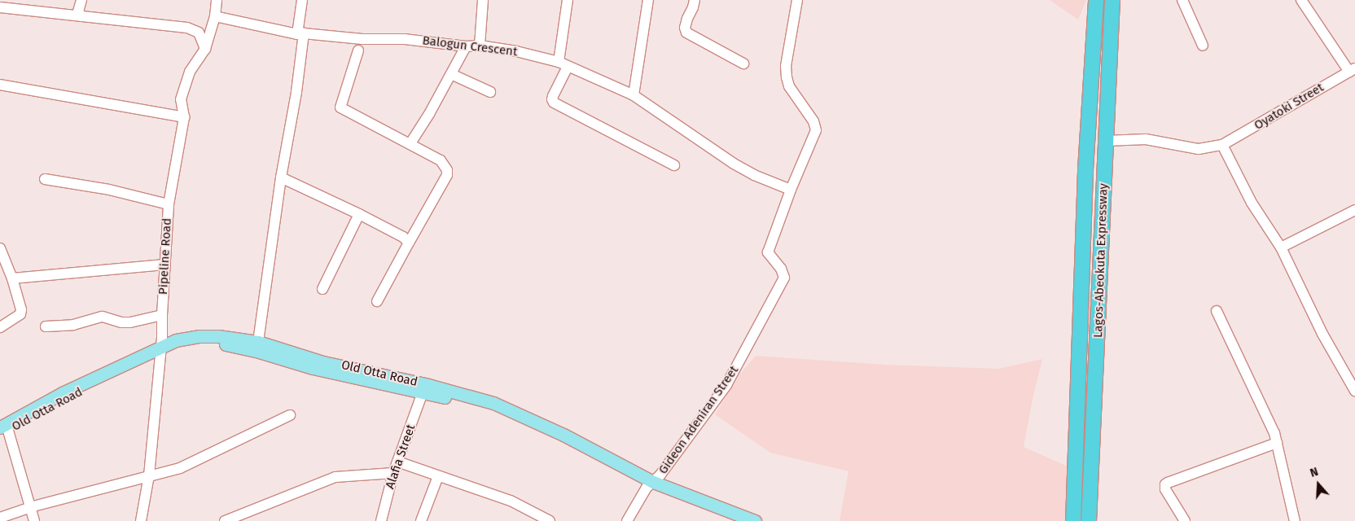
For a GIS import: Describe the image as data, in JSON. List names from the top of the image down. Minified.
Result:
{"streets":{"highway":["Lagos-Abeokuta Expressway"],"main road":["Old Otta Road"],"street":["Balogun Crescent","Oyatoki Street","Pipeline Road","Gideon Adeniran Street","Alafia Street"]},"crossings":[["Balogun Crescent","Pipeline Road"],["Balogun Crescent","Gideon Adeniran Street"],["Pipeline Road","Old Otta Road"],["Old Otta Road","Gideon Adeniran Street"],["Old Otta Road","Alafia Street"]],"north":"top"}
